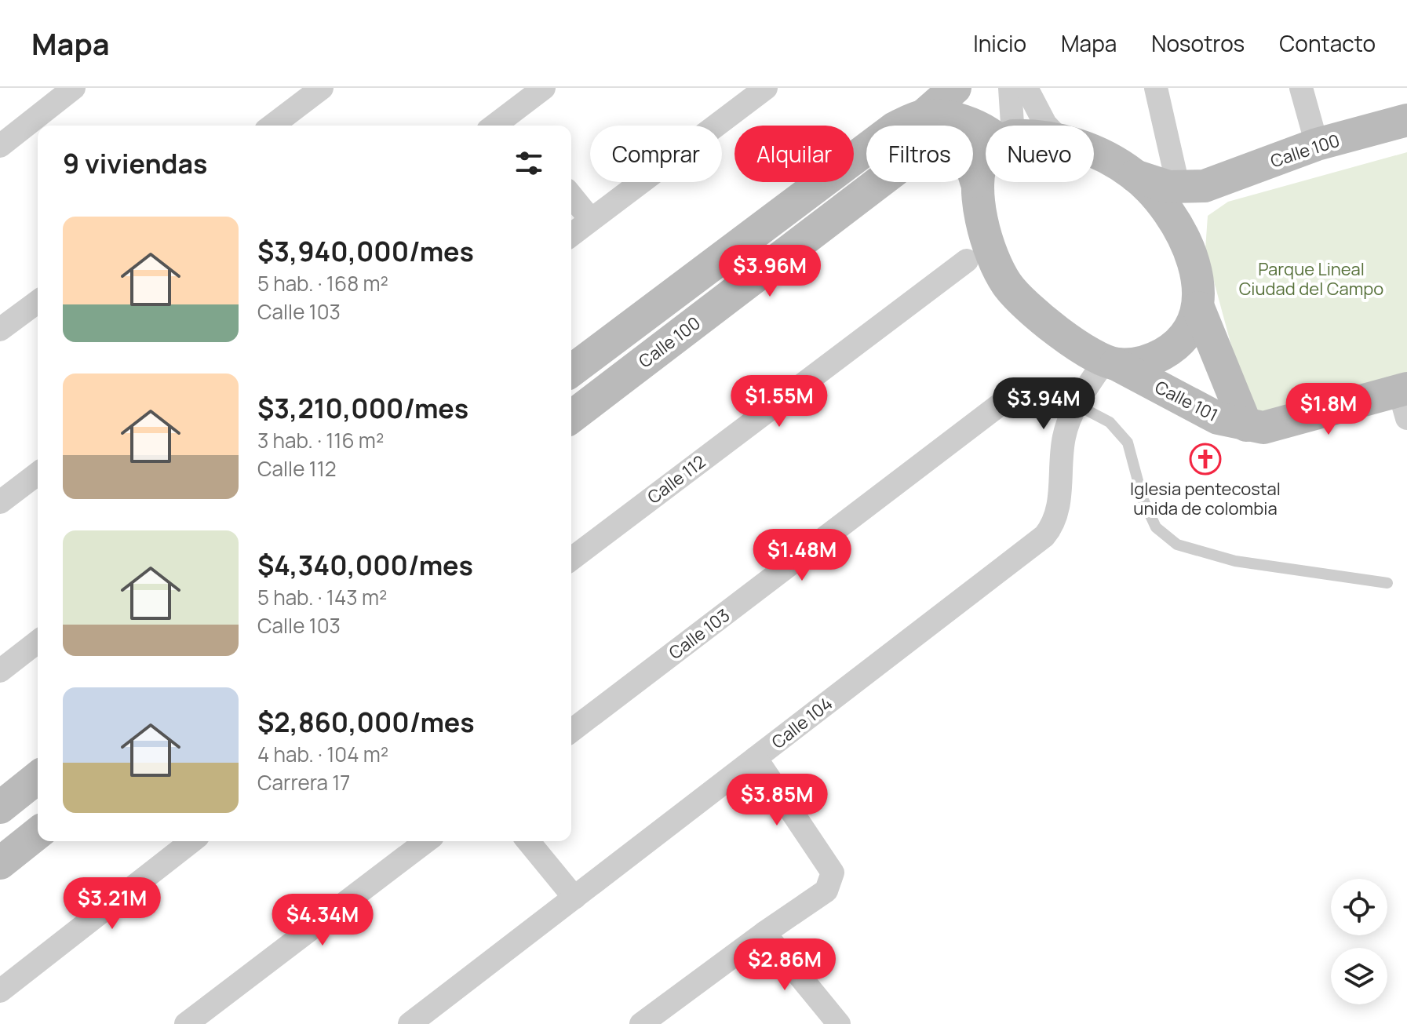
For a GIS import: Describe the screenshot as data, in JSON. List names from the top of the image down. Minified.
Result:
{"streets":{"street":["Calle 100","Calle 101","Calle 112","Calle 103","Calle 104"]},"parks":["Parque Lineal Ciudad del Campo"],"places":{"church":["Iglesia pentecostal unida de colombia"]},"page":{"header":"Mapa","nav":["Inicio","Mapa","Nosotros","Contacto"],"chip":["Comprar","Alquilar","Filtros","Nuevo"],"heading":"9 viviendas","list":[{"name":"$3,940,000/mes","note":"5 hab. · 168 m² · Calle 103"},{"name":"$3,210,000/mes","note":"3 hab. · 116 m² · Calle 112"},{"name":"$4,340,000/mes","note":"5 hab. · 143 m² · Calle 103"},{"name":"$2,860,000/mes","note":"4 hab. · 104 m² · Carrera 17"}],"price":["$3.96M","$1.55M","$3.94M","$1.8M","$1.48M","$3.85M","$3.21M","$4.34M","$2.86M"]}}
